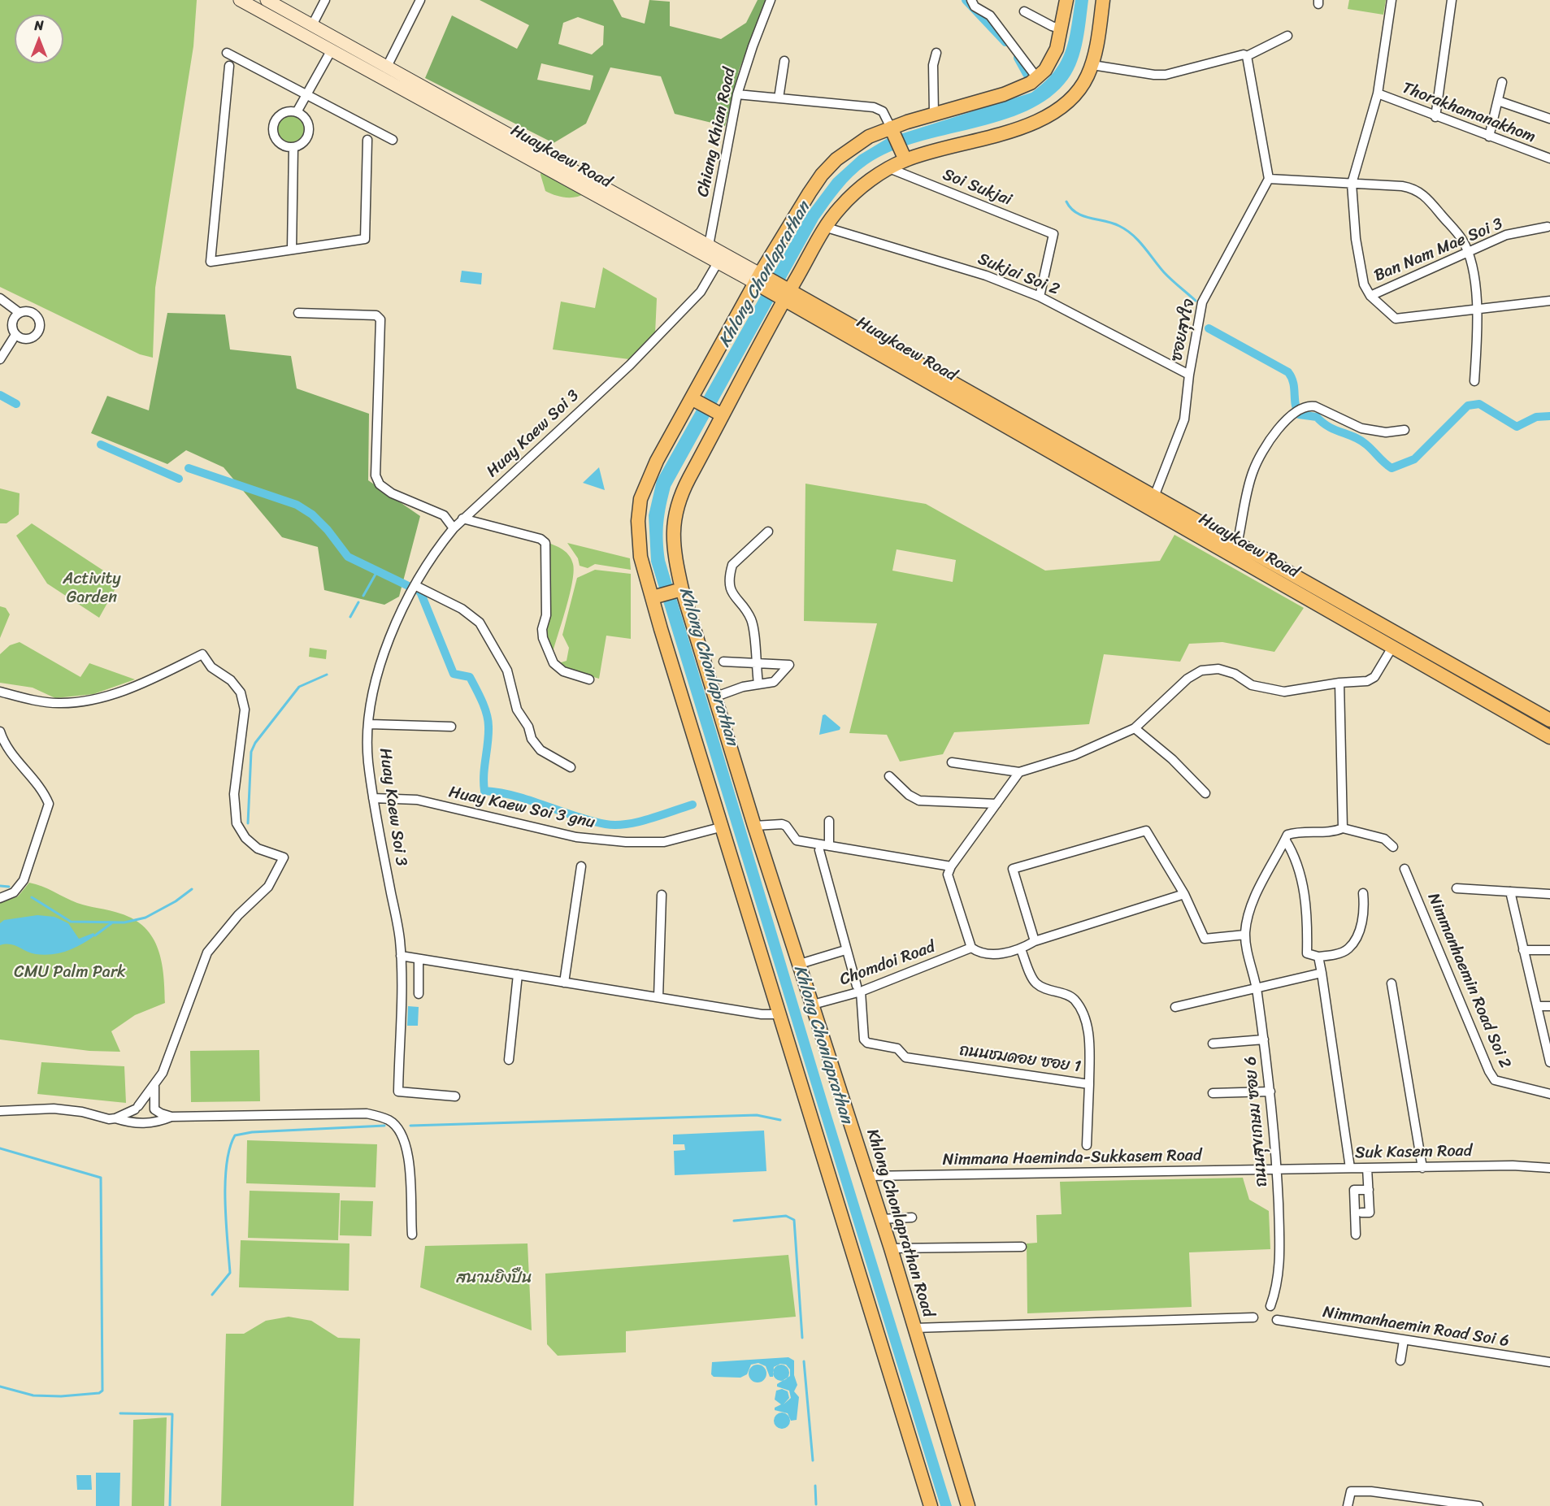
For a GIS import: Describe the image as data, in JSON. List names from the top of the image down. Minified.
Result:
{"streets":{"main road":["Huaykaew Road","Khlong Chonlaprathan Road"],"street":["Thorakhamanakhom","Chiang Khian Road","Soi Sukjai","Ban Nam Mae Soi 3","Sukjai Soi 2","ซอยสุขใจ","Huay Kaew Soi 3","Huay Kaew Soi 3 gnu","Chomdoi Road","Nimmanhaemin Road Soi 2","ถนนชมดอย ซอย 1","ถนนสุขเกษม ซอย 6","Suk Kasem Road","Nimmana Haeminda-Sukkasem Road","Nimmanhaemin Road Soi 6"]},"crossings":[["Chiang Khian Road","Huaykaew Road"],["Huaykaew Road","ซอยสุขใจ"],["Huaykaew Road","Huay Kaew Soi 3"],["Huaykaew Road","Khlong Chonlaprathan Road"],["Soi Sukjai","Sukjai Soi 2"],["Soi Sukjai","Khlong Chonlaprathan Road"],["Sukjai Soi 2","ซอยสุขใจ"],["Sukjai Soi 2","Khlong Chonlaprathan Road"],["Huay Kaew Soi 3","Huay Kaew Soi 3 gnu"],["Chomdoi Road","ถนนชมดอย ซอย 1"],["Chomdoi Road","Khlong Chonlaprathan Road"],["ถนนสุขเกษม ซอย 6","Suk Kasem Road"],["ถนนสุขเกษม ซอย 6","Nimmana Haeminda-Sukkasem Road"],["Suk Kasem Road","Nimmana Haeminda-Sukkasem Road"],["Nimmana Haeminda-Sukkasem Road","Khlong Chonlaprathan Road"]],"water":["Khlong Chonlaprathan"],"parks":["Activity Garden","CMU Palm Park","สนามยิงปืน"],"north":"top"}
